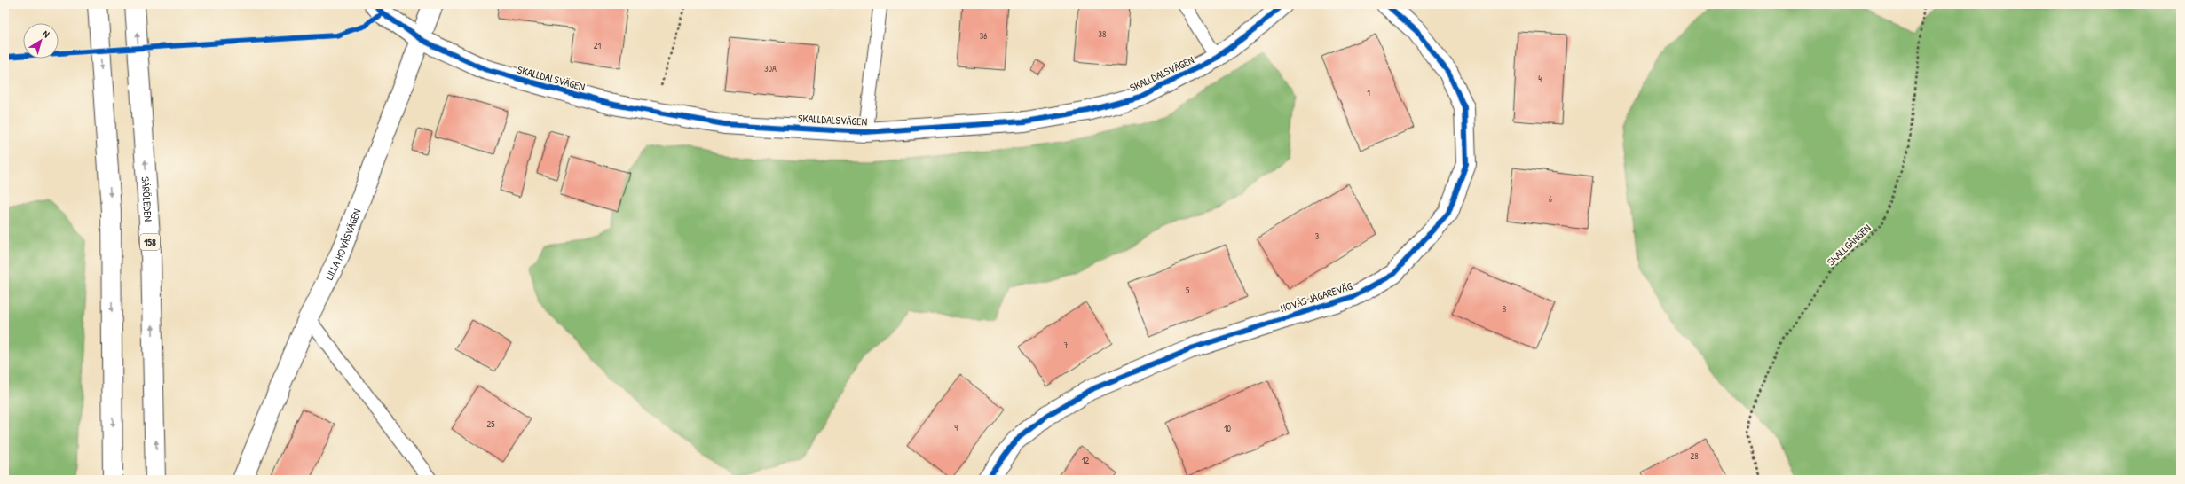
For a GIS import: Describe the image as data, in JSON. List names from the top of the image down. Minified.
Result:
{"streets":{"street":["SKALLDALSVÄGEN","SÄRÖLEDEN","158","LILLA HOVÅSVÄGEN","HOVÅS JÄGAREVÄG"],"path":["SKALLGÅNGEN"]},"crossings":[["SKALLDALSVÄGEN","LILLA HOVÅSVÄGEN"]],"house_numbers":["38","36","21","30A","4","1","6","3","5","8","7","25","9","10","28","12"],"north":"top right"}
